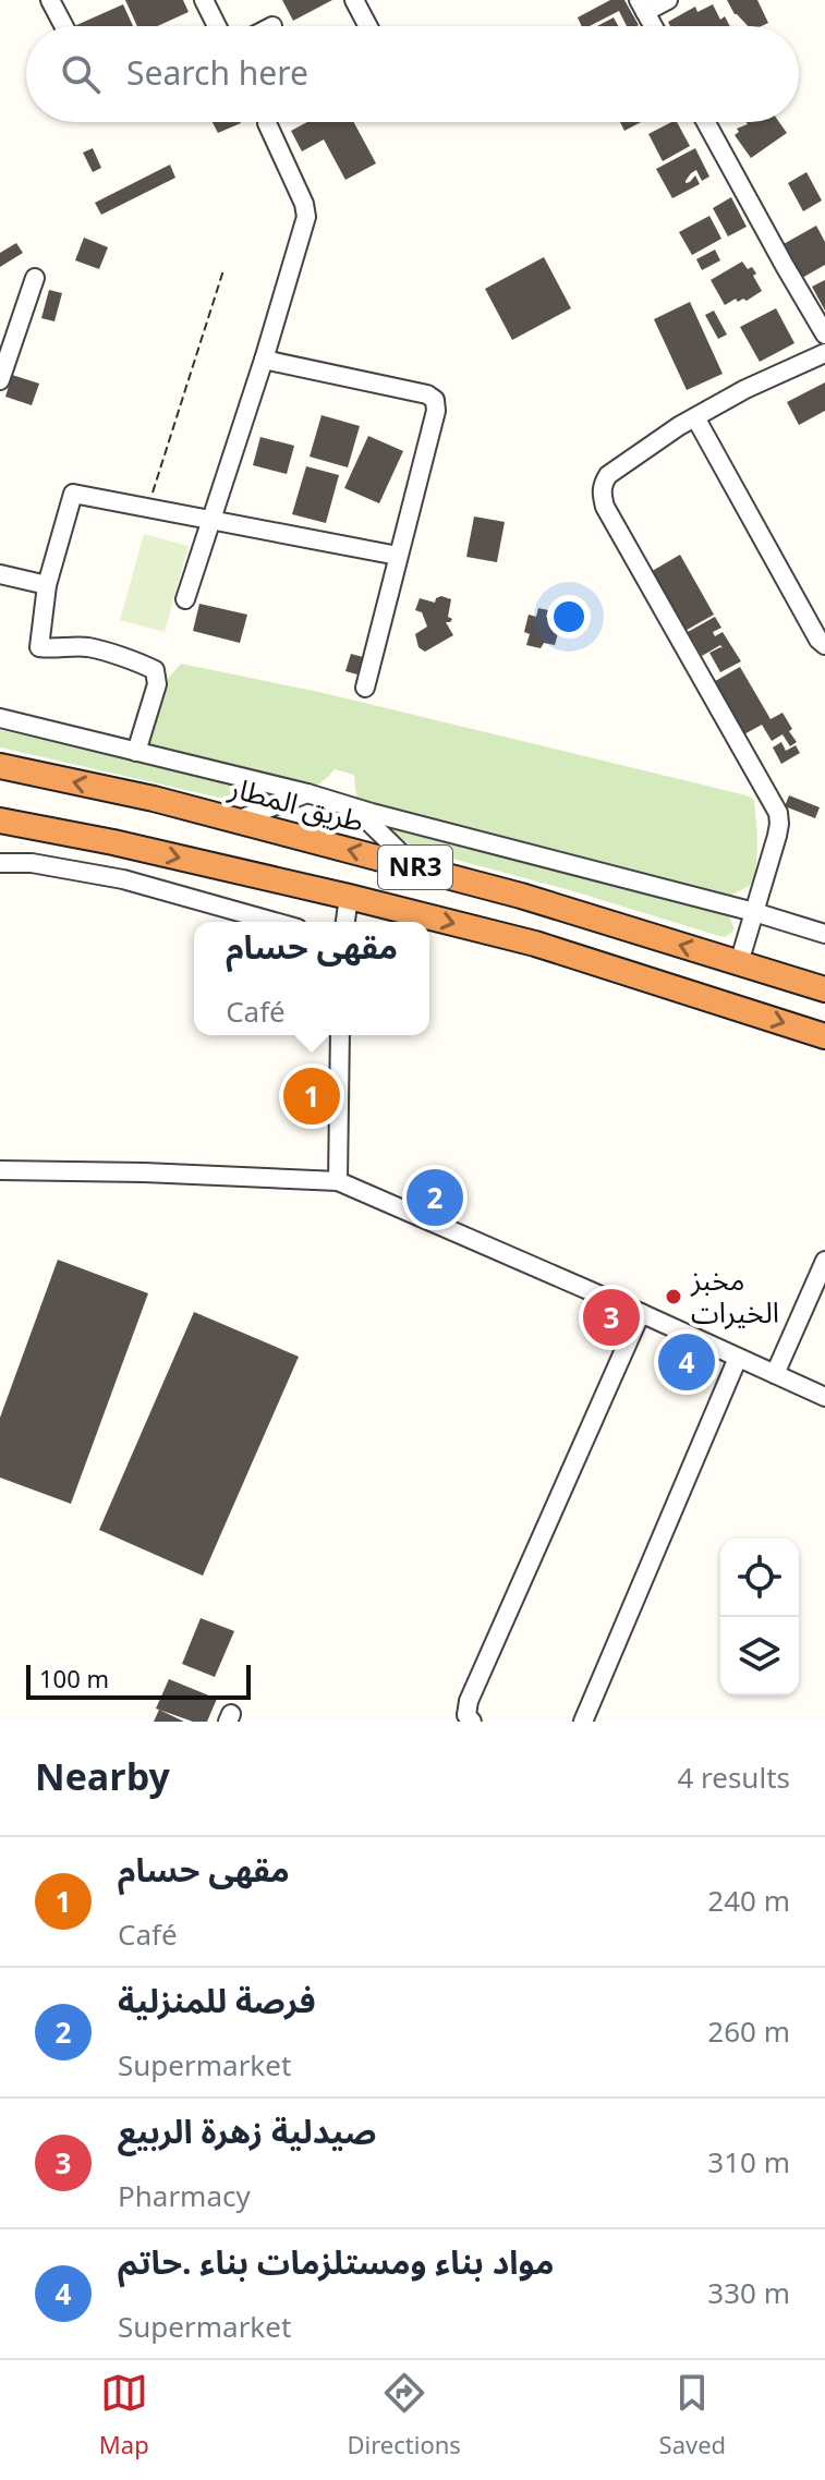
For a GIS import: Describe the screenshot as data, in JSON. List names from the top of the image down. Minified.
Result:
{"streets":{"highway":["طريق المطار","NR3"]},"places":["مخبز الخيرات"],"scale_bar":"100 m","page":{"search":"Search here","popup":["مقهى حسام","Café"],"pins":["1","2","3","4"],"scale":"100 m","heading":["Nearby","4 results"],"list":[{"mark":"1","name":"مقهى حسام","note":"Café","value":"240 m"},{"mark":"2","name":"فرصة للمنزلية","note":"Supermarket","value":"260 m"},{"mark":"3","name":"صيدلية زهرة الربيع","note":"Pharmacy","value":"310 m"},{"mark":"4","name":"مواد بناء ومستلزمات بناء .حاتم","note":"Supermarket","value":"330 m"}],"nav":["Map","Directions","Saved"]}}
